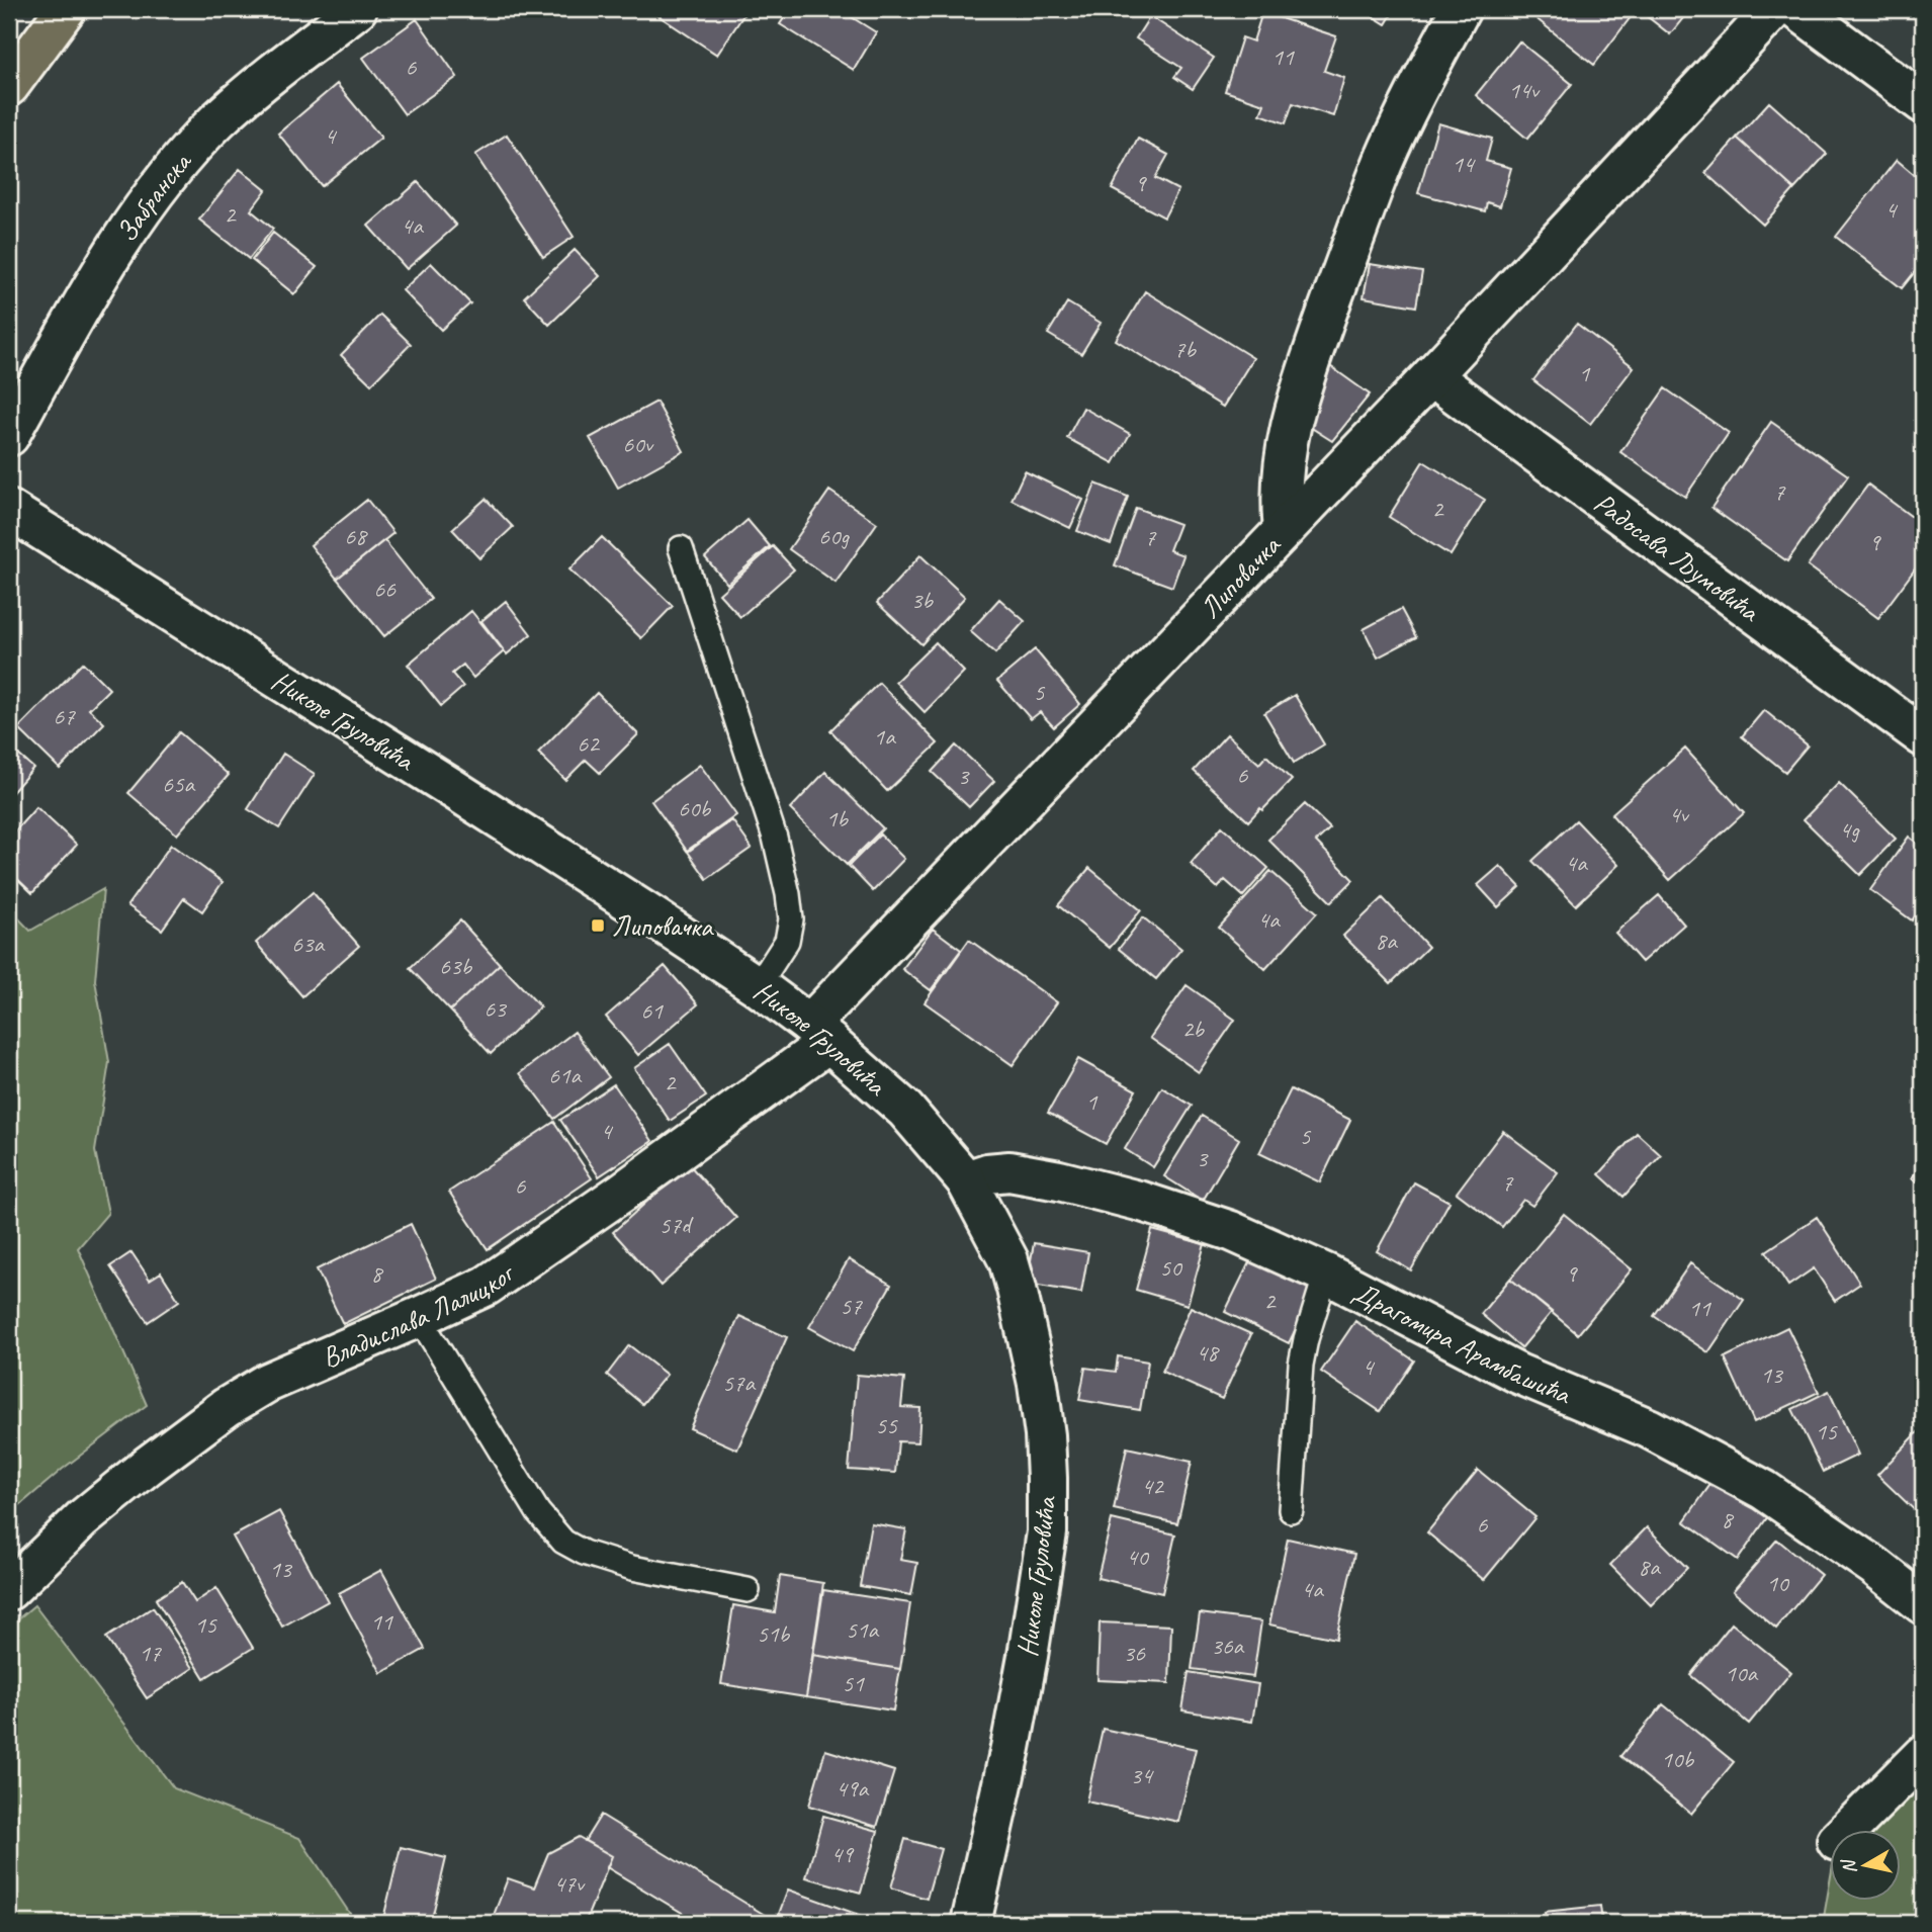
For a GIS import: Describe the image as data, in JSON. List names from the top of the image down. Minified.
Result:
{"streets":{"street":["Забранска","Радосава Љумовића","Липовачка","Николе Груловића","Владислава Лалицког","Драгомира Арамбашића"]},"crossings":[["Липовачка","Николе Груловића"],["Липовачка","Владислава Лалицког"],["Николе Груловића","Владислава Лалицког"],["Николе Груловића","Драгомира Арамбашића"]],"places":{"transit":["Липовачка"]},"house_numbers":["11","6","14v","4","14","9","4","2","4a","7b","1","60v","7","2","68","60g","7","9","66","3b","5","67","1a","62","6","3","65a","60b","4v","1b","4g","4a","4a","8a","63a","63b","63","61","2b","61a","2","1","4","5","3","7","6","57d","50","8","9","2","57","11","48","4","13","57a","55","15","42","8","6","40","8a","13","10","4a","11","15","51a","51b","36a","17","36","10a","51","10b","34","49a","49","47v"],"north":"left"}
